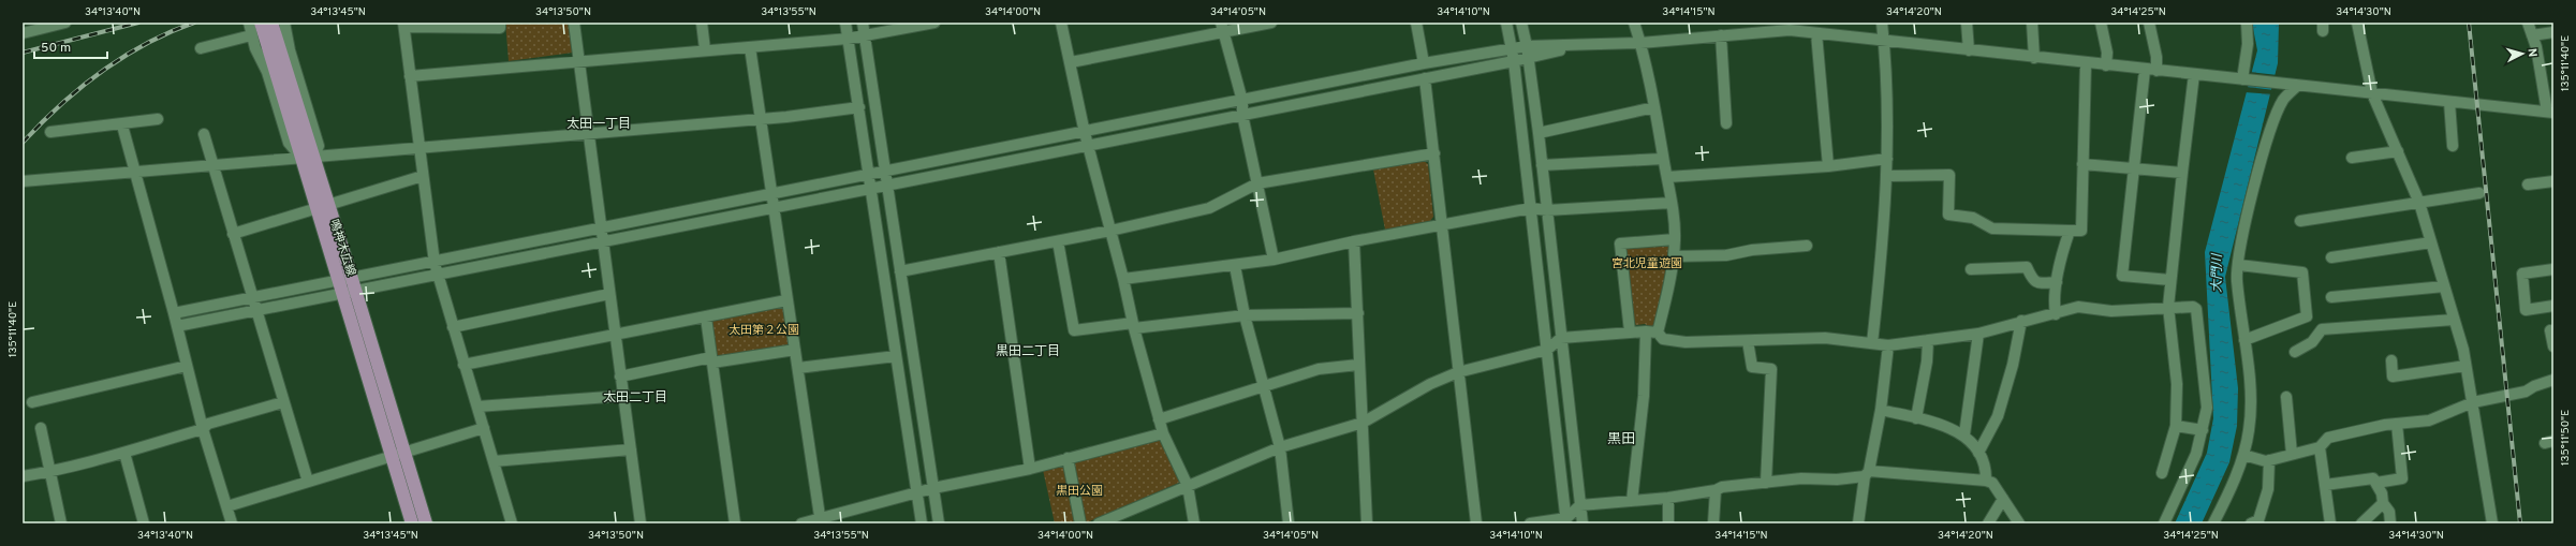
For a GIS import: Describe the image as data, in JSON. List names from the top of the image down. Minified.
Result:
{"streets":{"main road":["鳴神木広線"]},"districts":["太田一丁目","黒田二丁目","太田二丁目","黒田"],"water":["大門川"],"parks":["宮北児童遊園","太田第２公園","黒田公園"],"scale_bar":"50 m","north":"right","coordinates":["34°13'40\"N","34°13'45\"N","34°13'50\"N","34°13'55\"N","34°14'00\"N","34°14'05\"N","34°14'10\"N","34°14'15\"N","34°14'20\"N","34°14'25\"N","34°14'30\"N","135°11'40\"E","135°11'50\"E"]}
